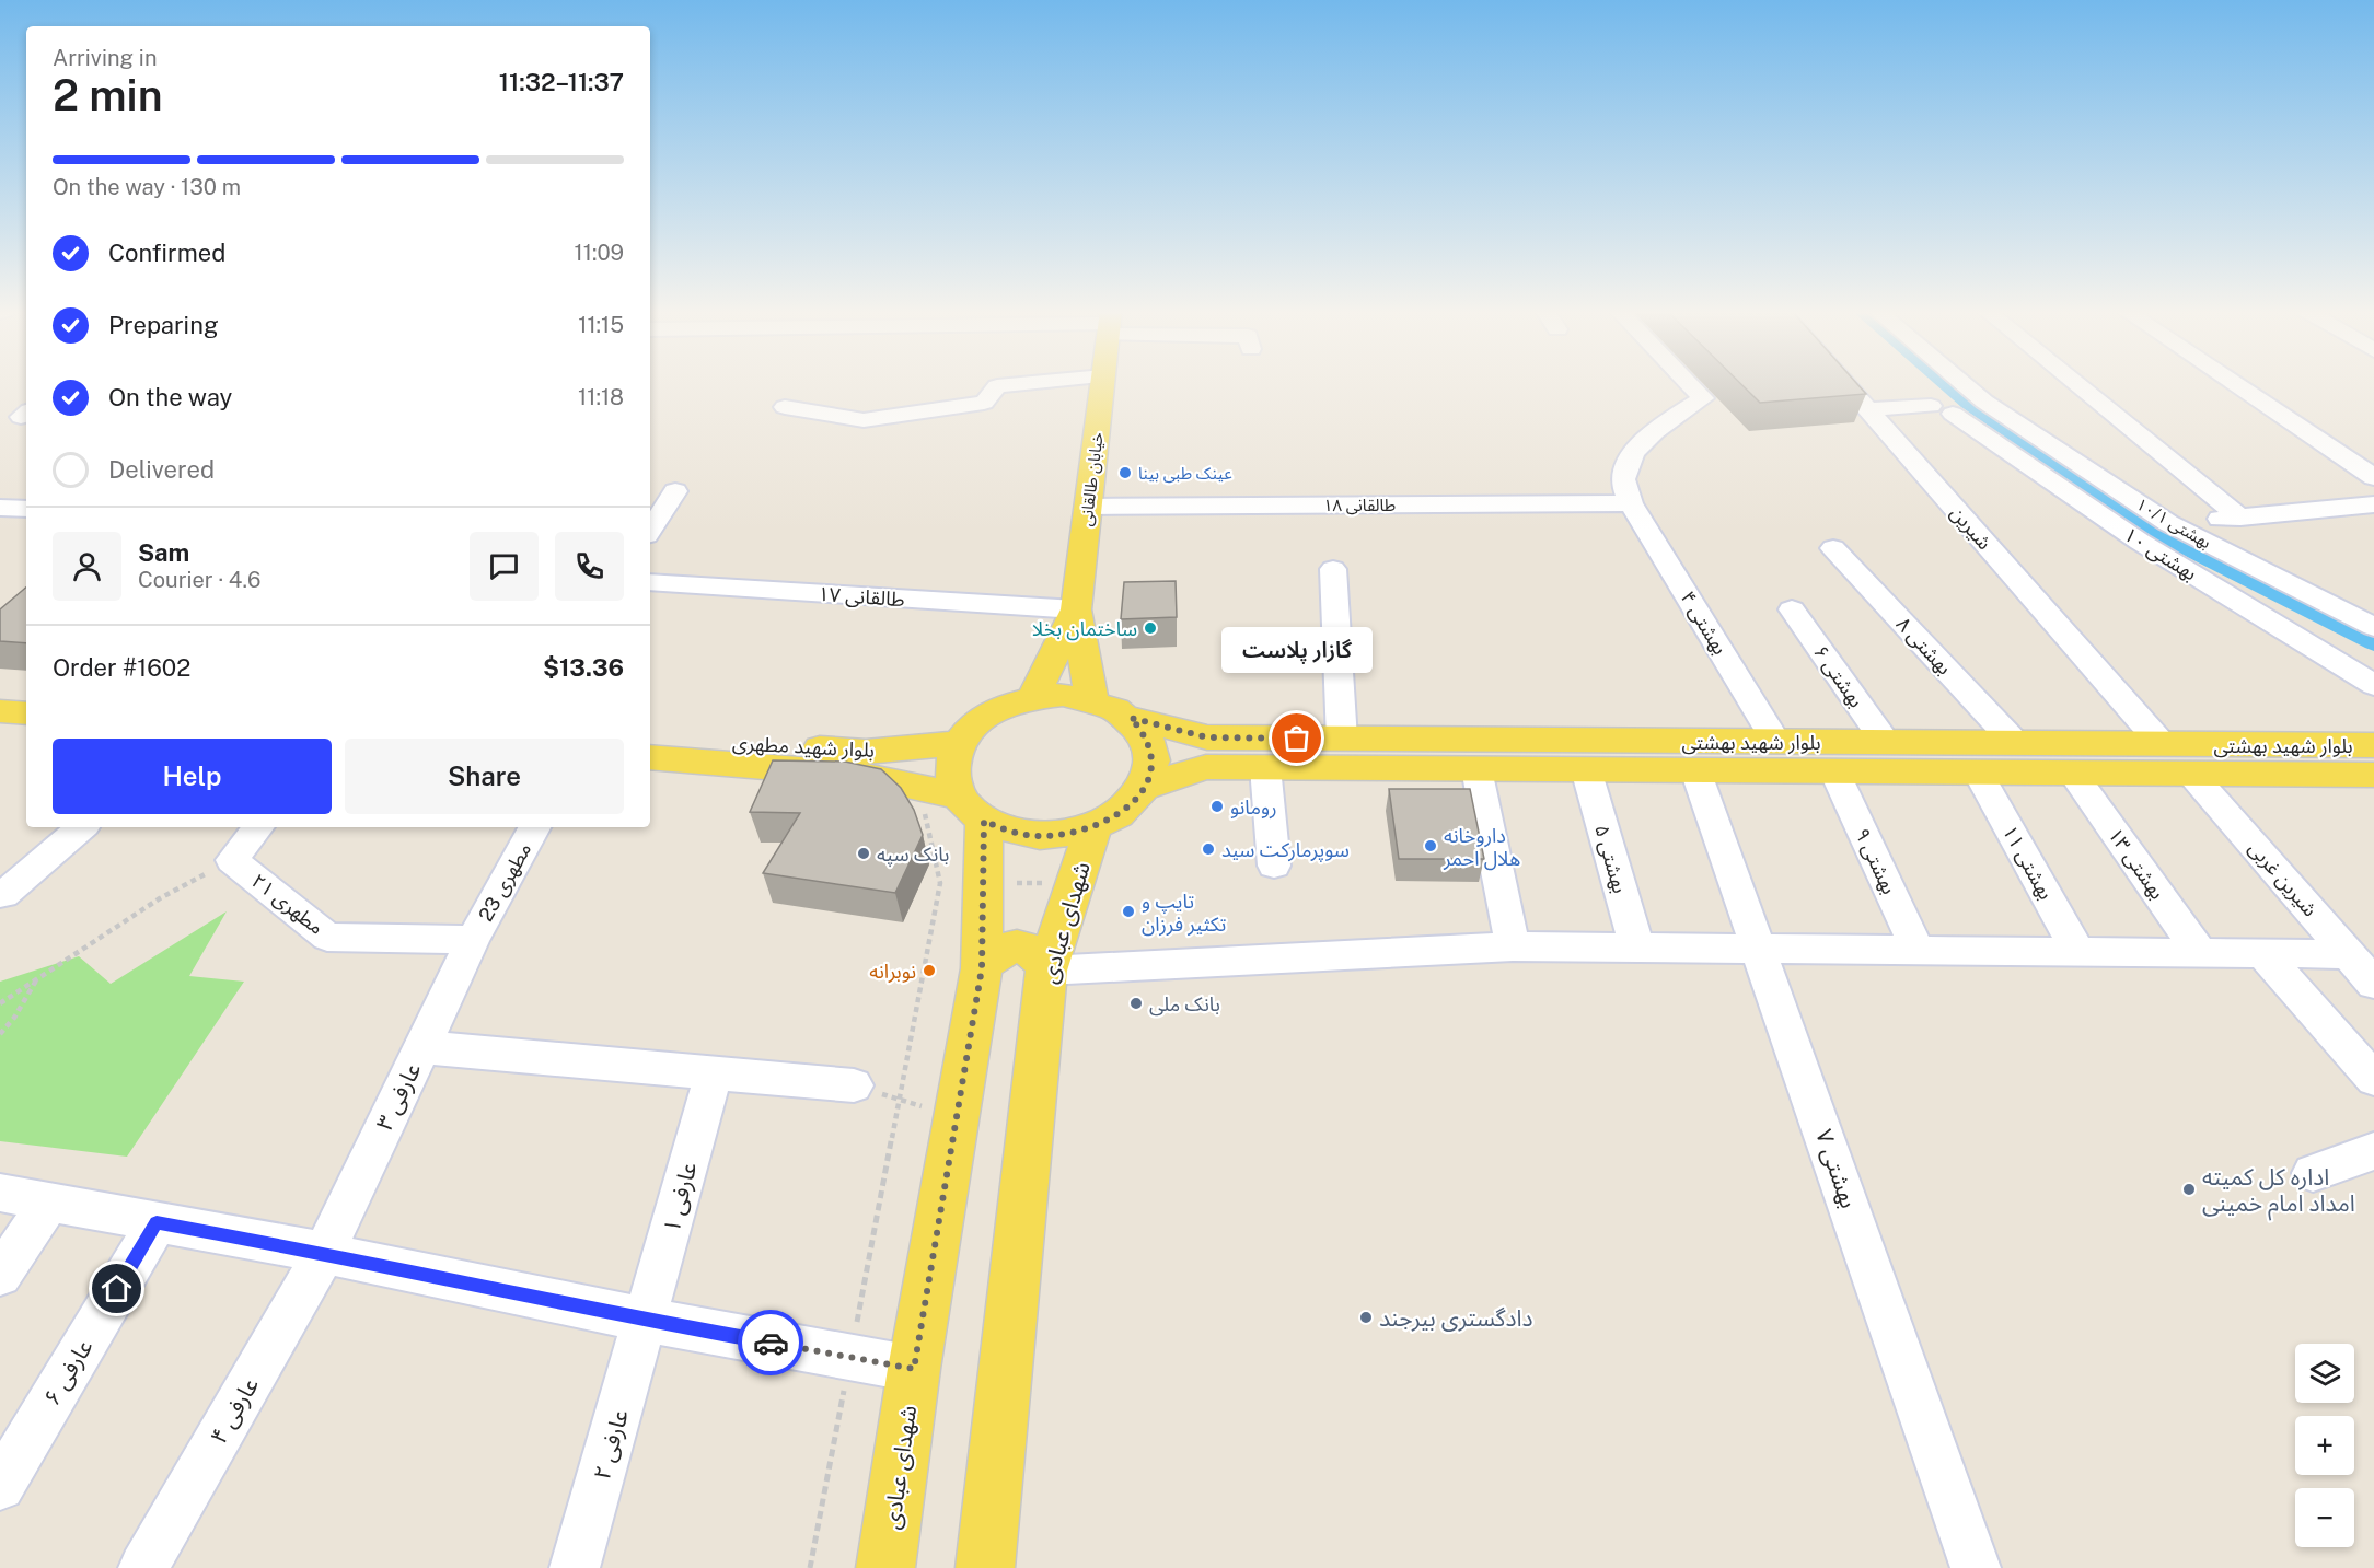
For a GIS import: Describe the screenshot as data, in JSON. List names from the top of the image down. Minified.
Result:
{"streets":{"main road":["خیابان طالقانی","بلوار شهید بهشتی","بلوار شهید مطهری","شهدای عبادی"],"street":["طالقانی ۱۸","بهشتی ۱۰/۱","شیرین","بهشتی ۱۰","طالقانی ۱۷","بهشتی ۴","بهشتی ۸","بهشتی ۶","بهشتی ۵","بهشتی ۹","بهشتی ۱۱","بهشتی ۱۳","شیرین غربی","مطهری 23","مطهری ۲۱","عارفی ۳","بهشتی ۷","عارفی ۱","عارفی ۶","عارفی ۴","عارفی ۲"]},"crossings":[["خیابان طالقانی","طالقانی ۱۸"],["خیابان طالقانی","طالقانی ۱۷"],["طالقانی ۱۸","بهشتی ۴"],["شیرین","بهشتی ۱۰"],["شیرین","بلوار شهید بهشتی"],["بهشتی ۴","بلوار شهید بهشتی"],["بهشتی ۸","بلوار شهید بهشتی"],["بهشتی ۶","بلوار شهید بهشتی"],["بلوار شهید بهشتی","بلوار شهید مطهری"],["بلوار شهید بهشتی","بهشتی ۵"],["بلوار شهید بهشتی","بهشتی ۹"],["بلوار شهید بهشتی","بهشتی ۱۱"],["بلوار شهید بهشتی","بهشتی ۱۳"],["بلوار شهید بهشتی","شیرین غربی"],["بلوار شهید بهشتی","شهدای عبادی"],["بلوار شهید بهشتی","بهشتی ۷"],["بلوار شهید مطهری","شهدای عبادی"],["مطهری 23","مطهری ۲۱"],["مطهری 23","عارفی ۳"],["مطهری ۲۱","عارفی ۳"],["عارفی ۳","عارفی ۴"],["عارفی ۱","عارفی ۲"]],"places":["عینک طبی بینا","ساختمان بخلا","گازار پلاست","رومانو","داروخانه هلال احمر","سوپرمارکت سید","بانک سپه","تایپ و تکثیر فرزان","نوبرانه","بانک ملی","اداره کل کمیته امداد امام خمینی","دادگستری بیرجند"],"page":{"heading":["2 min","Arriving in","11:32–11:37"],"panel":["Sam","Courier · 4.6","Order #1602","$13.36"],"bar":"On the way · 130 m","list":[["Confirmed","11:09"],["Preparing","11:15"],["On the way","11:18"],"Delivered"],"bubble":"گازار پلاست","buttons":["Help","Share"],"map_buttons":["+","−"]}}
